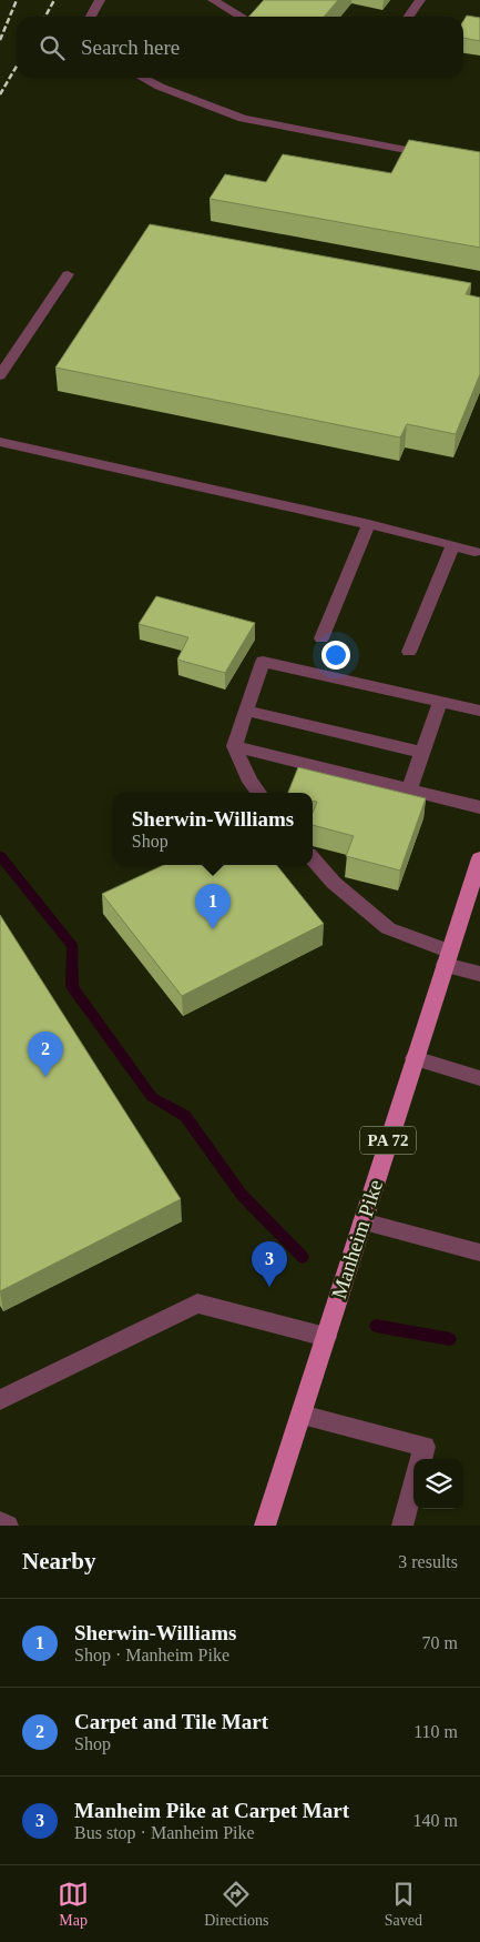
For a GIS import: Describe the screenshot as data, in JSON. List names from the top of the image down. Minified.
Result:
{"streets":{"main road":["PA 72","Manheim Pike"]},"page":{"search":"Search here","popup":["Sherwin-Williams","Shop"],"pins":["1","2","3"],"heading":["Nearby","3 results"],"list":[{"mark":"1","name":"Sherwin-Williams","note":"Shop · Manheim Pike","value":"70 m"},{"mark":"2","name":"Carpet and Tile Mart","note":"Shop","value":"110 m"},{"mark":"3","name":"Manheim Pike at Carpet Mart","note":"Bus stop · Manheim Pike","value":"140 m"}],"nav":["Map","Directions","Saved"]}}
